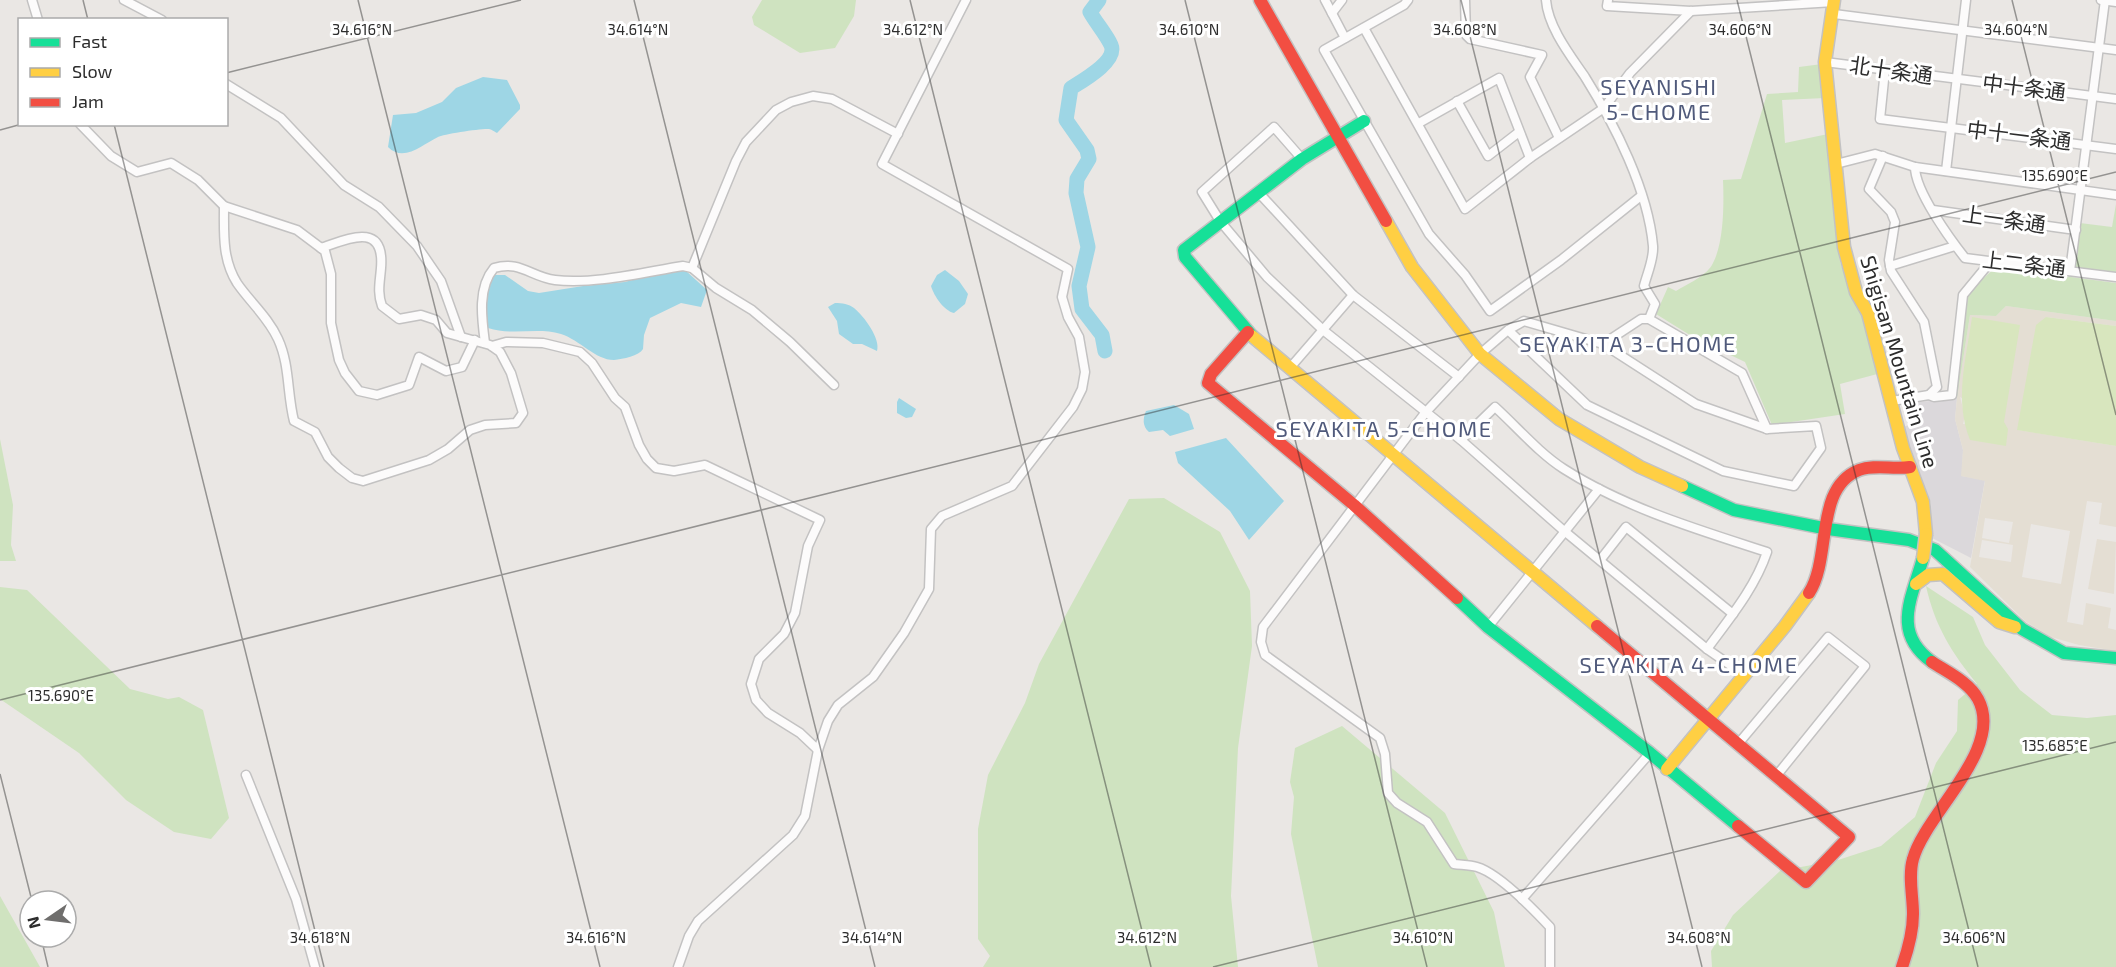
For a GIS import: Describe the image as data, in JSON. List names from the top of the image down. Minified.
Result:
{"streets":{"street":["北十条通","中十条通","中十一条通","上一条通","上二条通","Shigisan Mountain Line"]},"crossings":[["北十条通","中十条通"],["北十条通","中十一条通"],["北十条通","Shigisan Mountain Line"],["上一条通","上二条通"]],"districts":["SEYANISHI 5-CHOME","SEYAKITA 3-CHOME","SEYAKITA 5-CHOME","SEYAKITA 4-CHOME"],"legend":["Fast","Slow","Jam"],"north":"left","coordinates":["34.604°N","34.616°N","34.614°N","34.612°N","34.610°N","34.608°N","34.606°N","135.690°E","135.685°E","34.618°N"]}
